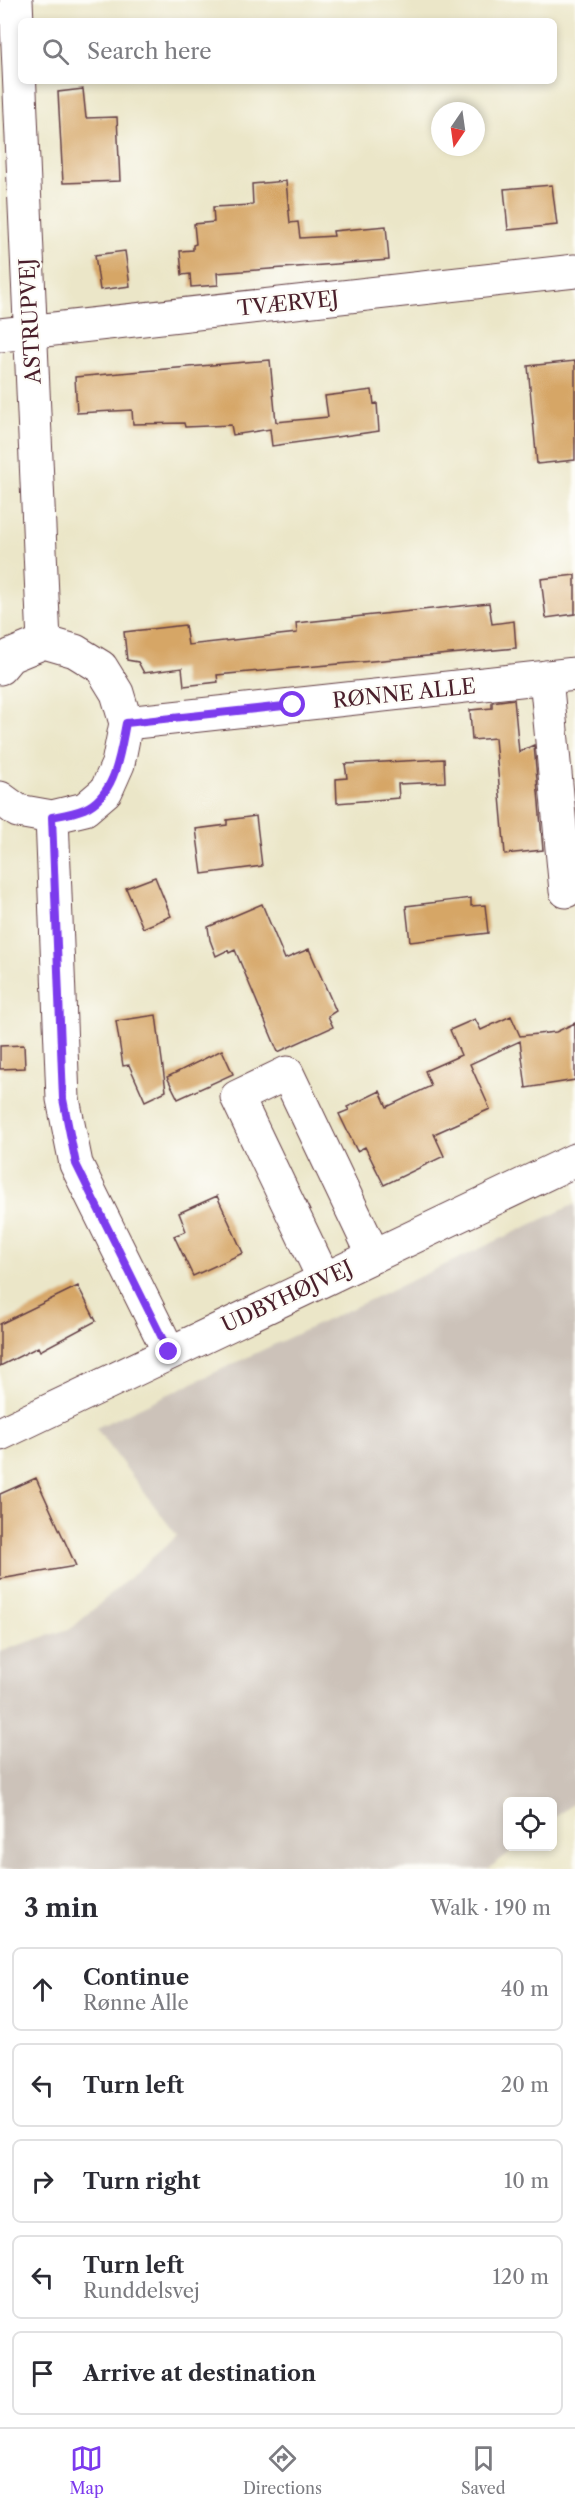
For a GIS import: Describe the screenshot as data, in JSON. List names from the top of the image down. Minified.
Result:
{"streets":{"street":["TVÆRVEJ","ASTRUPVEJ","RØNNE ALLE","UDBYHØJVEJ"]},"crossings":[["TVÆRVEJ","ASTRUPVEJ"]],"north":"bottom","page":{"search":"Search here","heading":["3 min","Walk · 190 m"],"list":[["Continue","Rønne Alle","40 m"],["Turn left","20 m"],["Turn right","10 m"],["Turn left","Runddelsvej","120 m"],"Arrive at destination"],"nav":["Map","Directions","Saved"]}}
